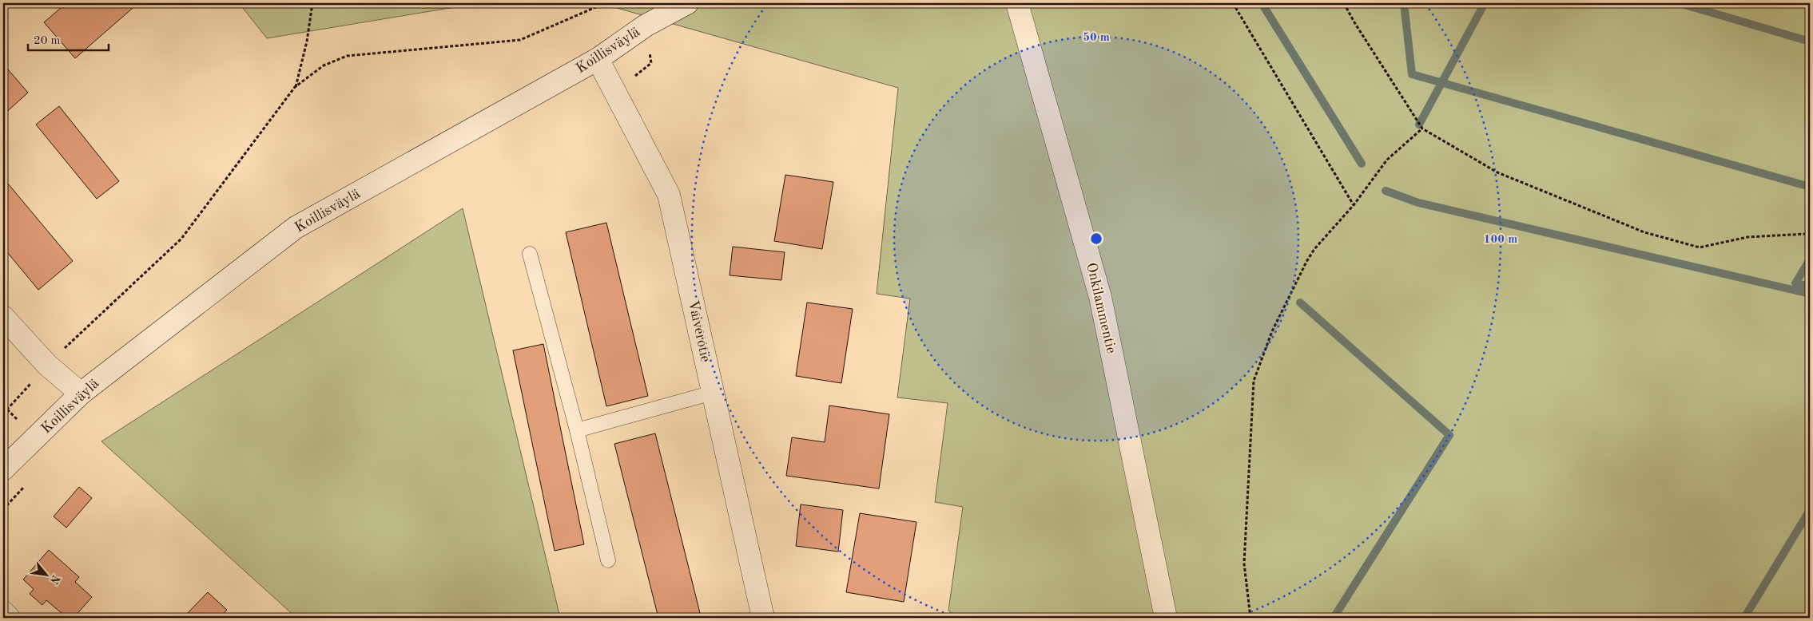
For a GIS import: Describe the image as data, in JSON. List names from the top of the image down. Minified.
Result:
{"streets":{"street":["Koillisväylä","Onkilammentie","Vaiverotie"]},"crossings":[["Koillisväylä","Vaiverotie"]],"scale_bar":"20 m","north":"bottom right","rings":["50 m","100 m"]}
